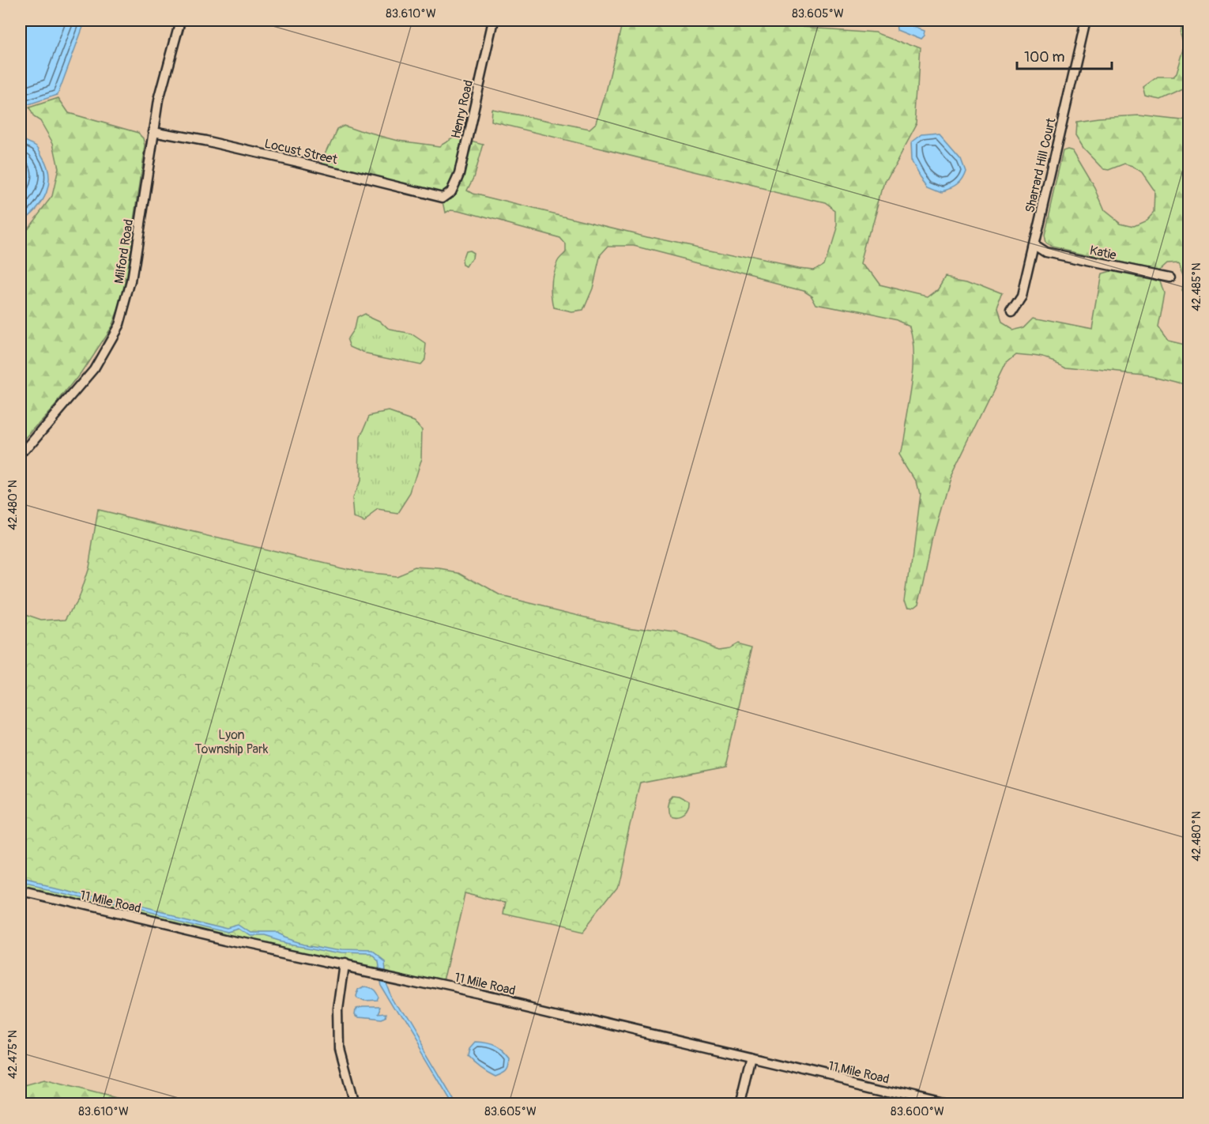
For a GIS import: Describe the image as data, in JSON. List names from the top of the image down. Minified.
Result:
{"streets":{"street":["Henry Road","Locust Street","Sharrard Hill Court","Milford Road","Katie","11 Mile Road"]},"crossings":[["Henry Road","Locust Street"],["Locust Street","Milford Road"],["Sharrard Hill Court","Katie"]],"parks":["Lyon Township Park"],"scale_bar":"100 m","coordinates":["83.610°W","83.605°W","42.485°N","42.480°N","42.475°N","83.600°W"]}
